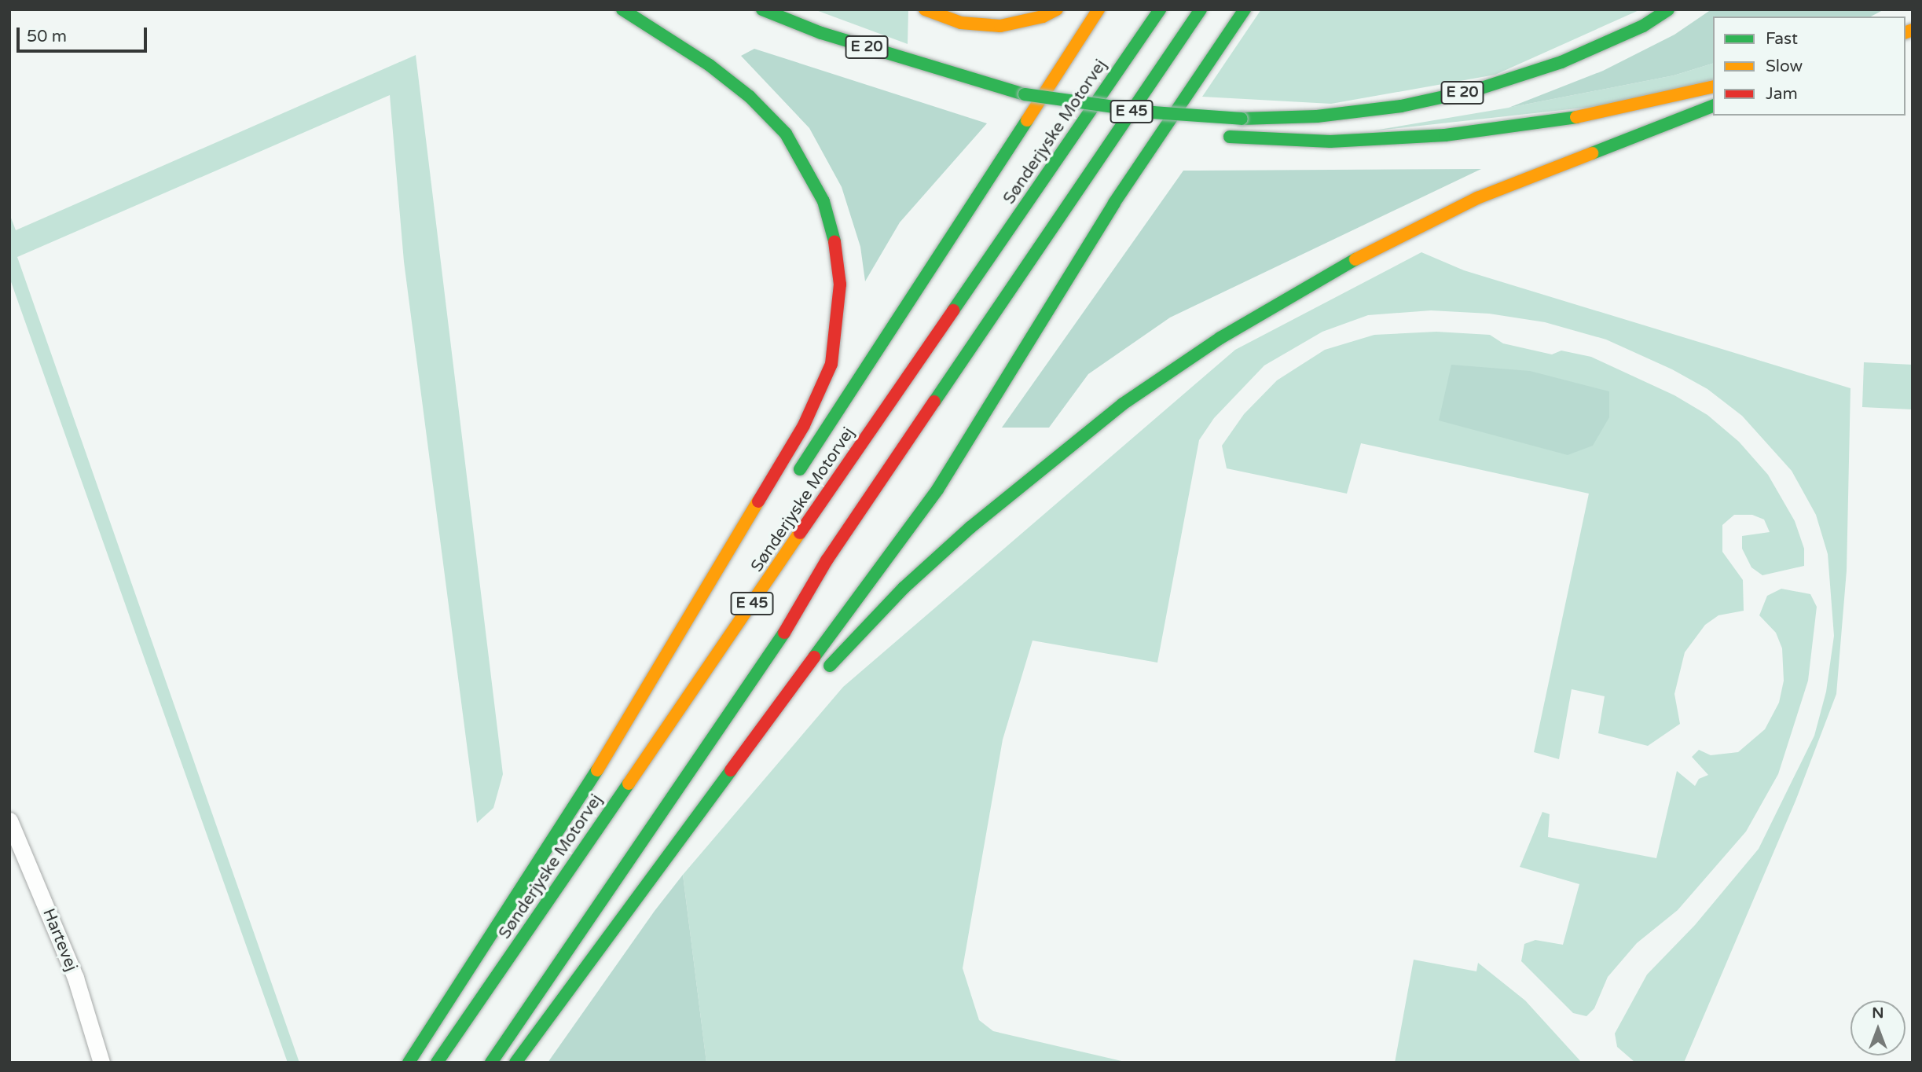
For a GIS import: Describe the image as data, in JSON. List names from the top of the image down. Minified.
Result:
{"streets":{"highway":["E 20","E 45","Sønderjyske Motorvej"],"street":["Hartevej"]},"legend":["Fast","Slow","Jam"],"scale_bar":"50 m","north":"top"}
